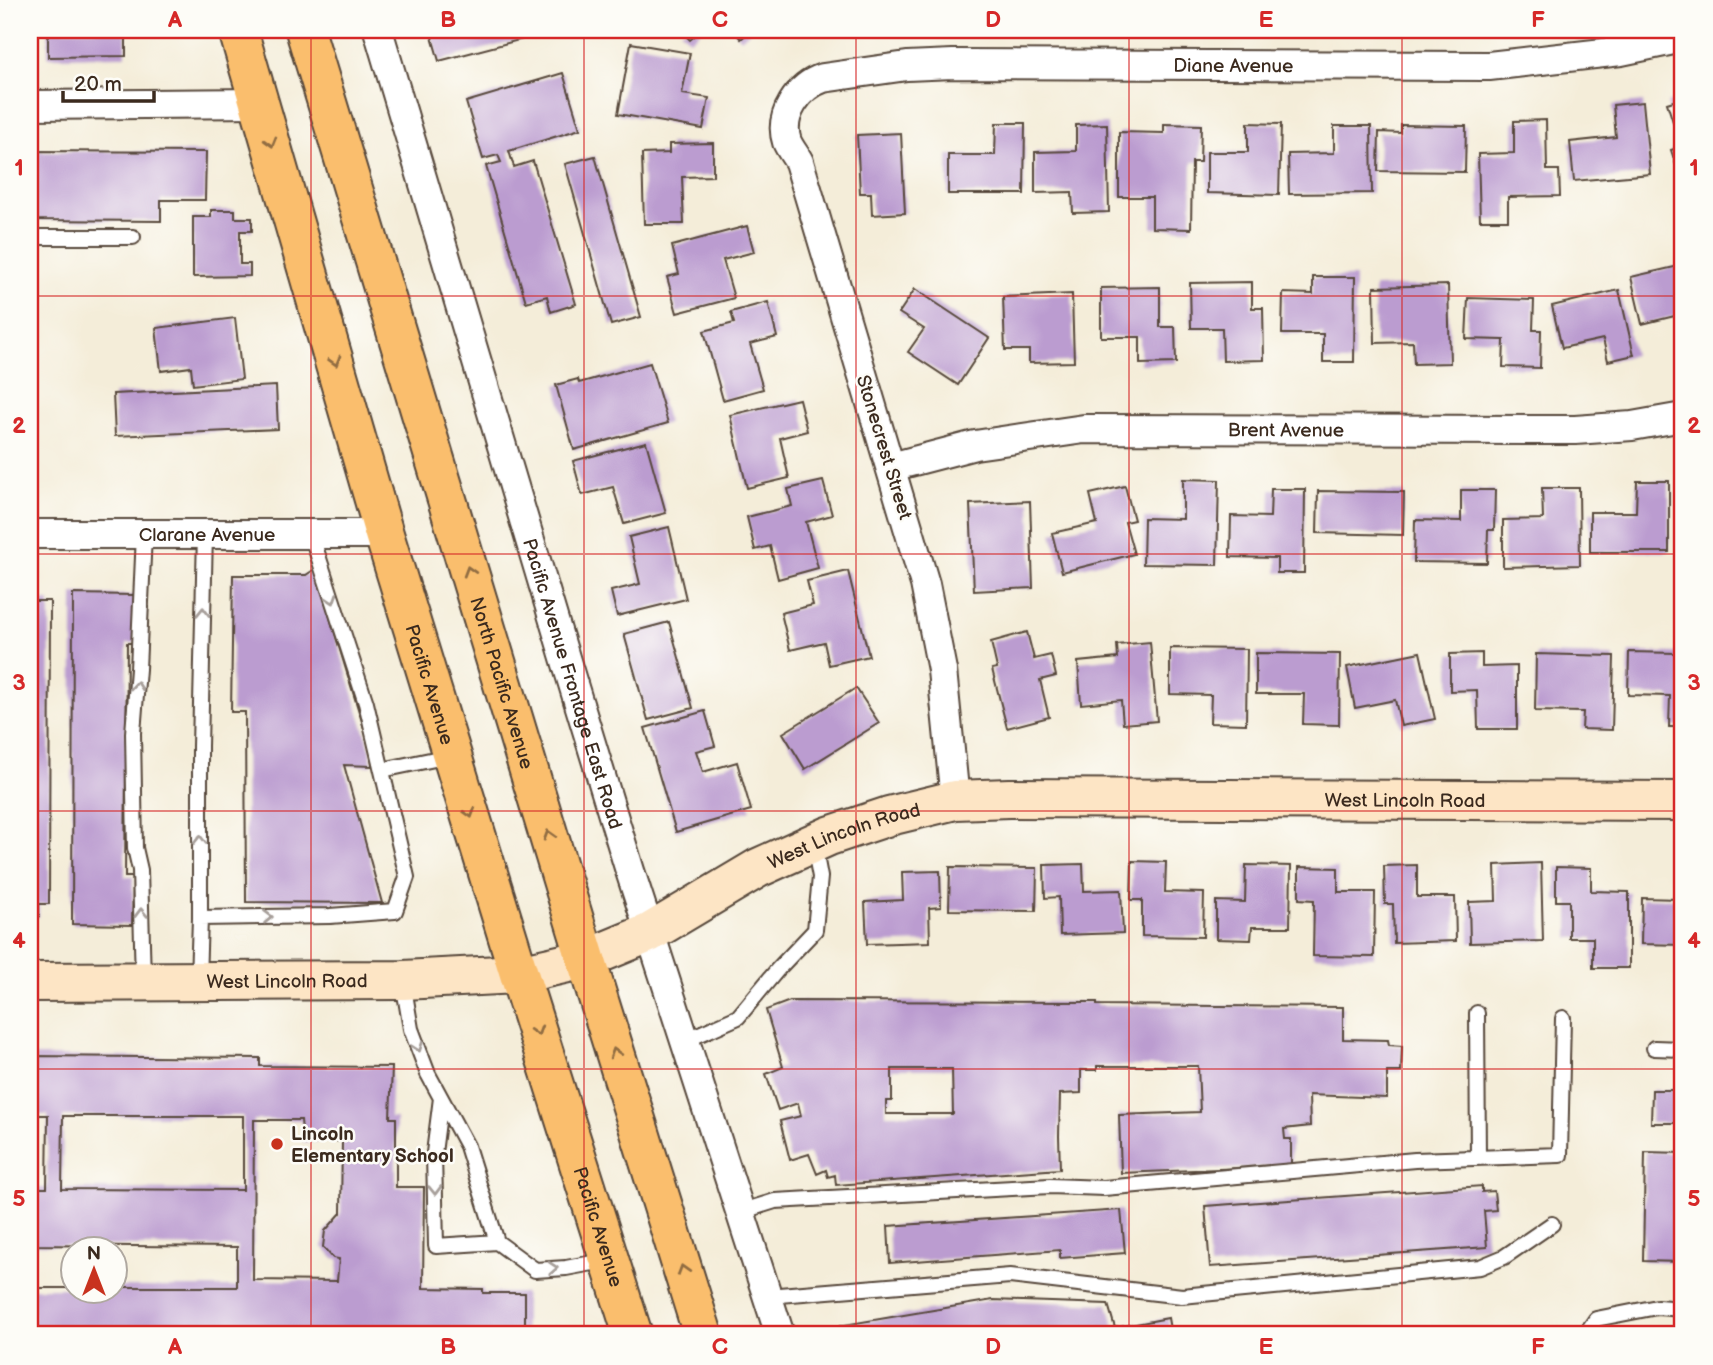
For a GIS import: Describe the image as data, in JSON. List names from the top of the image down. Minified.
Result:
{"streets":{"main road":["North Pacific Avenue","Pacific Avenue"],"street":["Diane Avenue","Brent Avenue","Stonecrest Street","Clarane Avenue","Pacific Avenue Frontage East Road","West Lincoln Road"]},"crossings":[["Diane Avenue","Stonecrest Street"],["Brent Avenue","Stonecrest Street"],["Stonecrest Street","West Lincoln Road"],["Clarane Avenue","Pacific Avenue"],["North Pacific Avenue","West Lincoln Road"],["Pacific Avenue","West Lincoln Road"],["Pacific Avenue Frontage East Road","West Lincoln Road"]],"one_way":["North Pacific Avenue","Pacific Avenue"],"places":["Lincoln Elementary School"],"scale_bar":"20 m","north":"top","grid":{"columns":["A","B","C","D","E","F"],"rows":["1","2","3","4","5"]}}
